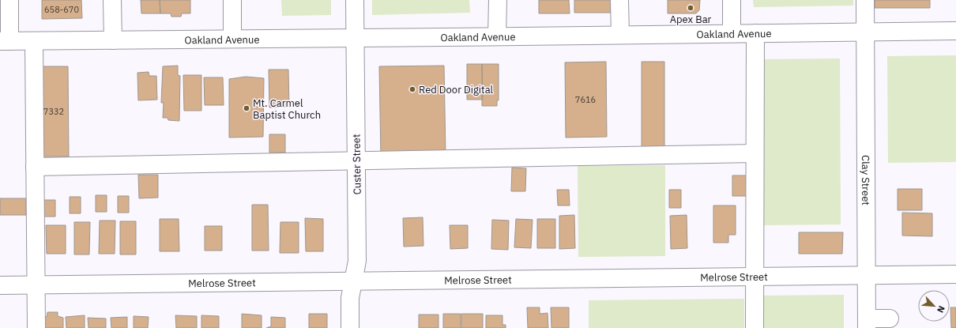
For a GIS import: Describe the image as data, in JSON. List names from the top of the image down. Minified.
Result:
{"streets":{"street":["Oakland Avenue","Custer Street","Clay Street","Melrose Street"]},"crossings":[["Oakland Avenue","Custer Street"],["Oakland Avenue","Clay Street"],["Custer Street","Melrose Street"],["Clay Street","Melrose Street"]],"places":["Apex Bar","Red Door Digital","Mt. Carmel Baptist Church"],"house_numbers":["658-670","7616","7332"],"north":"bottom right"}
